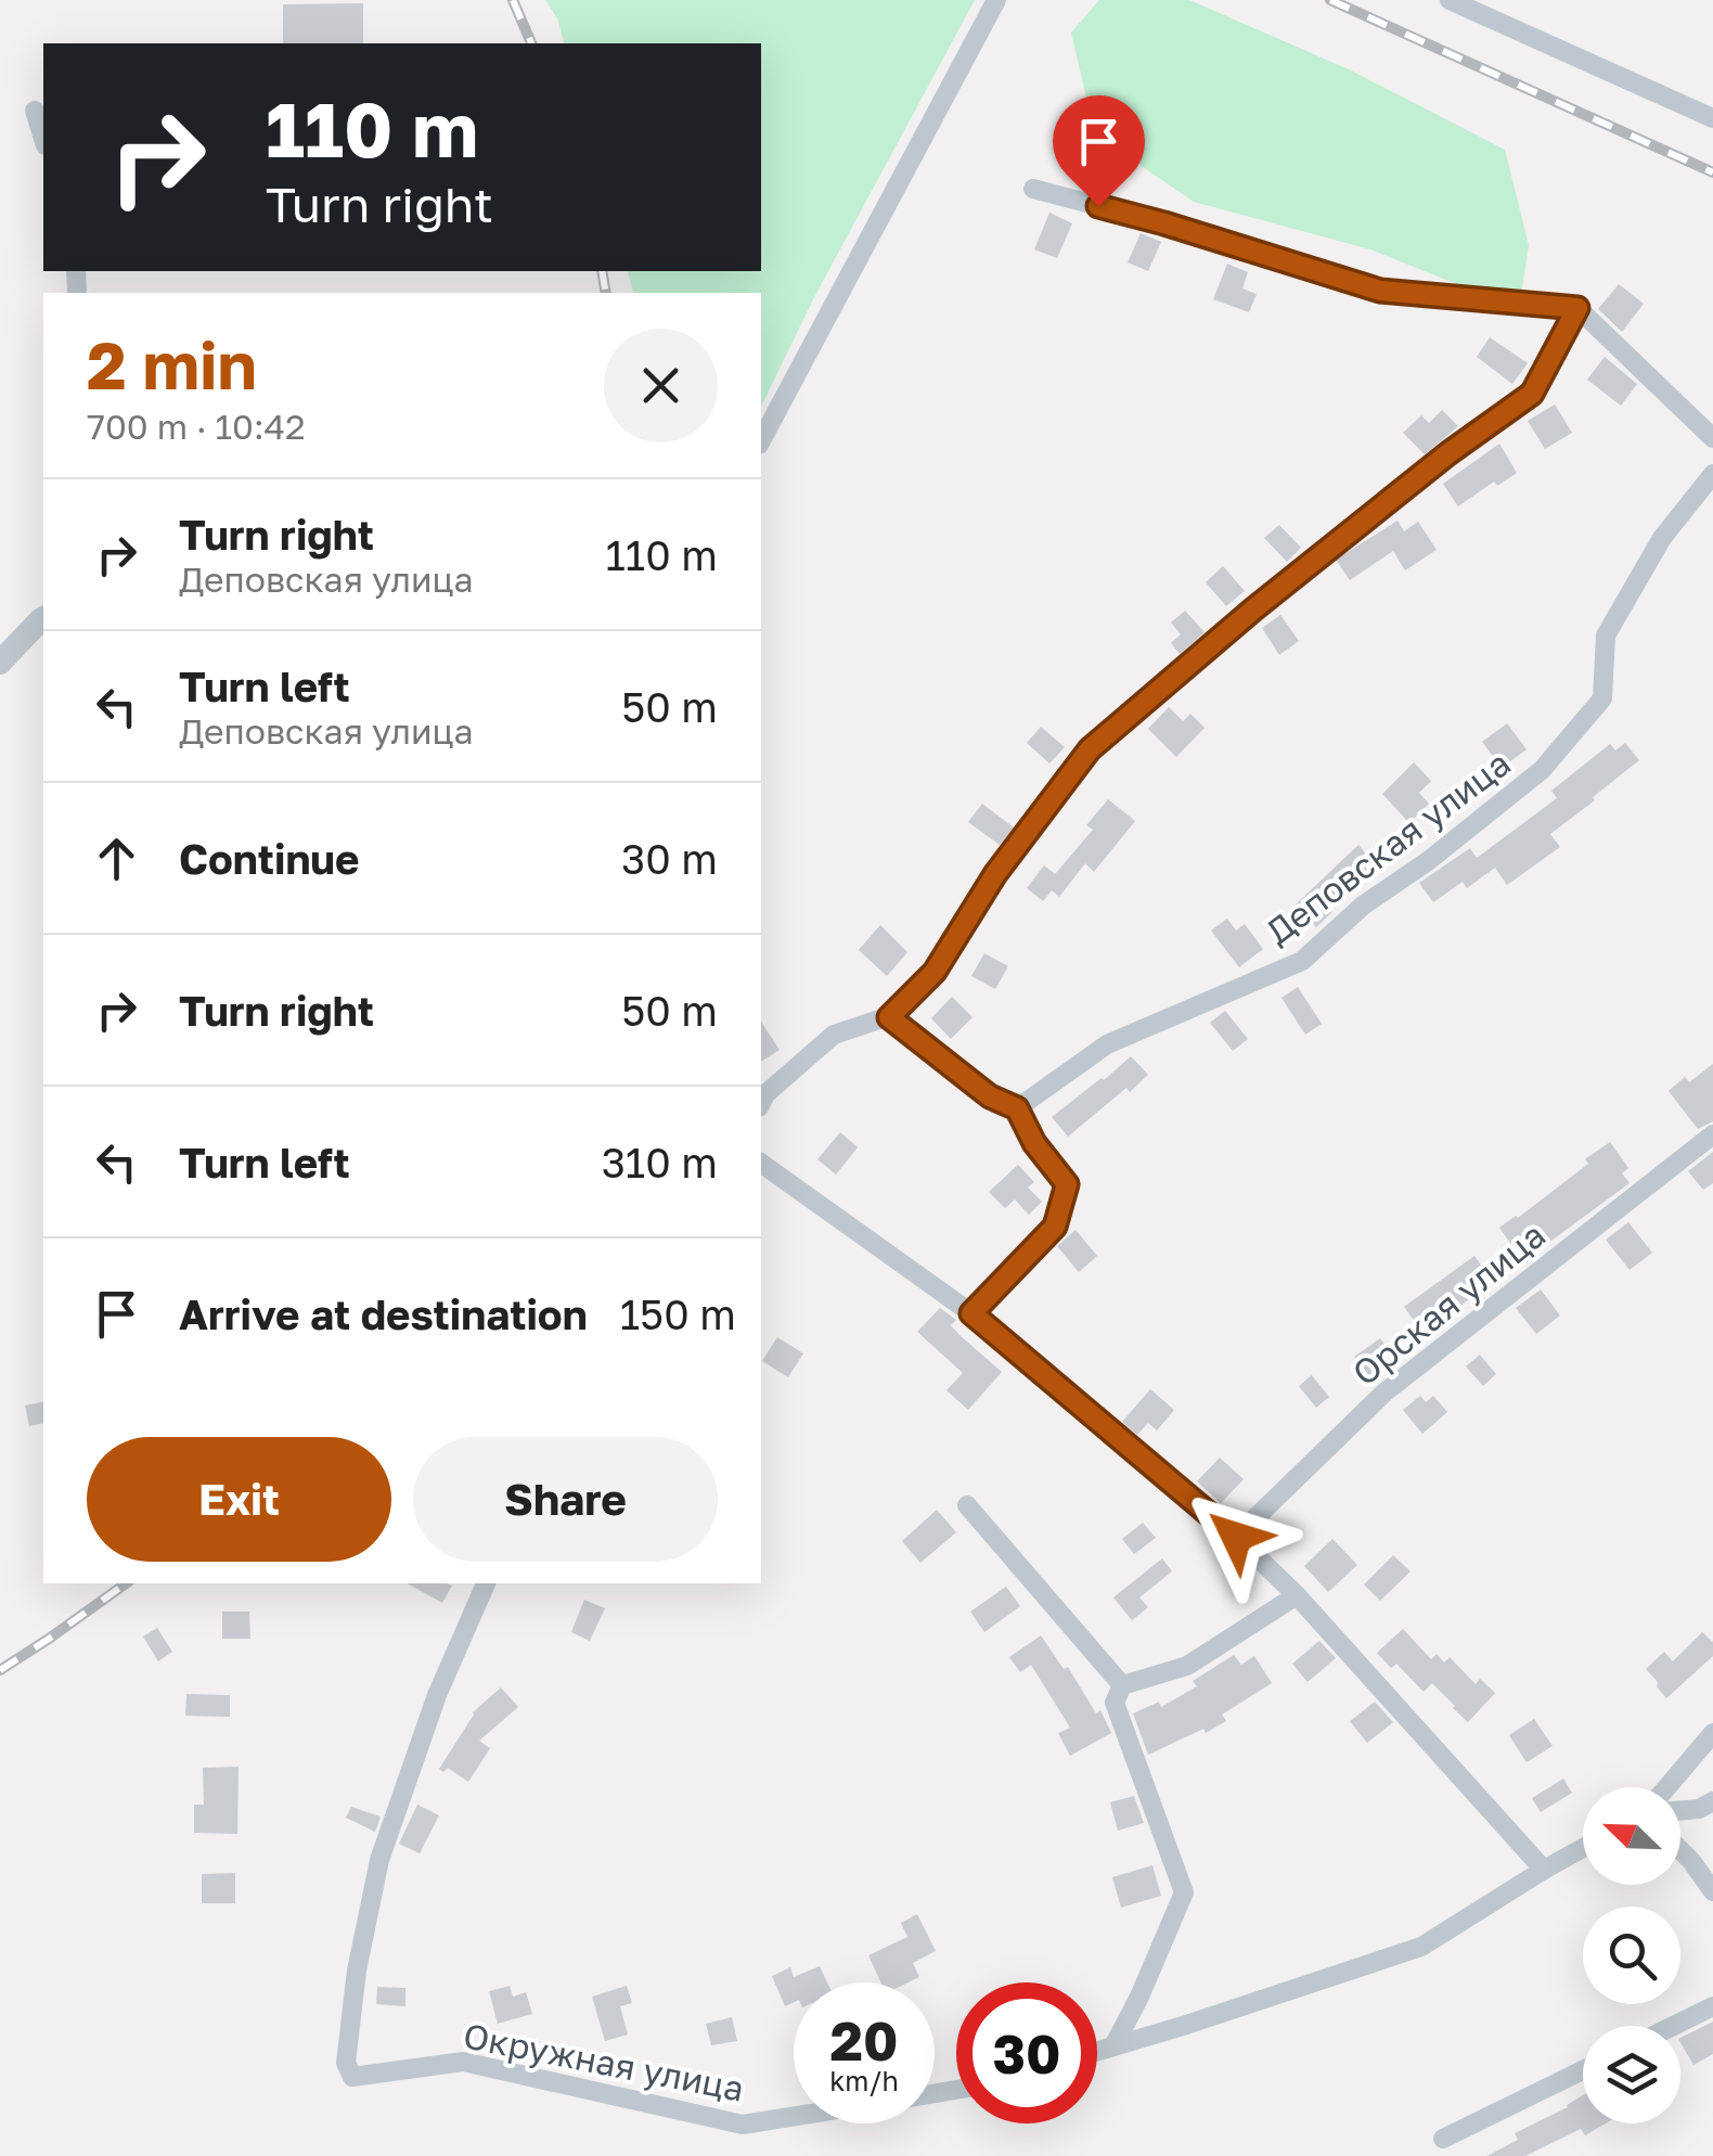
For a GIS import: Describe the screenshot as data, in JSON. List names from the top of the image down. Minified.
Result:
{"streets":{"street":["Деповская улица","Орская улица","Окружная улица"]},"north":"top left","page":{"turn":["110 m","Turn right"],"heading":["2 min","700 m · 10:42"],"list":[{"name":"Turn right","note":"Деповская улица","value":"110 m"},{"name":"Turn left","note":"Деповская улица","value":"50 m"},{"name":"Continue","value":"30 m"},{"name":"Turn right","value":"50 m"},{"name":"Turn left","value":"310 m"},{"name":"Arrive at destination","value":"150 m"}],"buttons":["Exit","Share"],"speed":"20 km/h","limit":"30"}}
